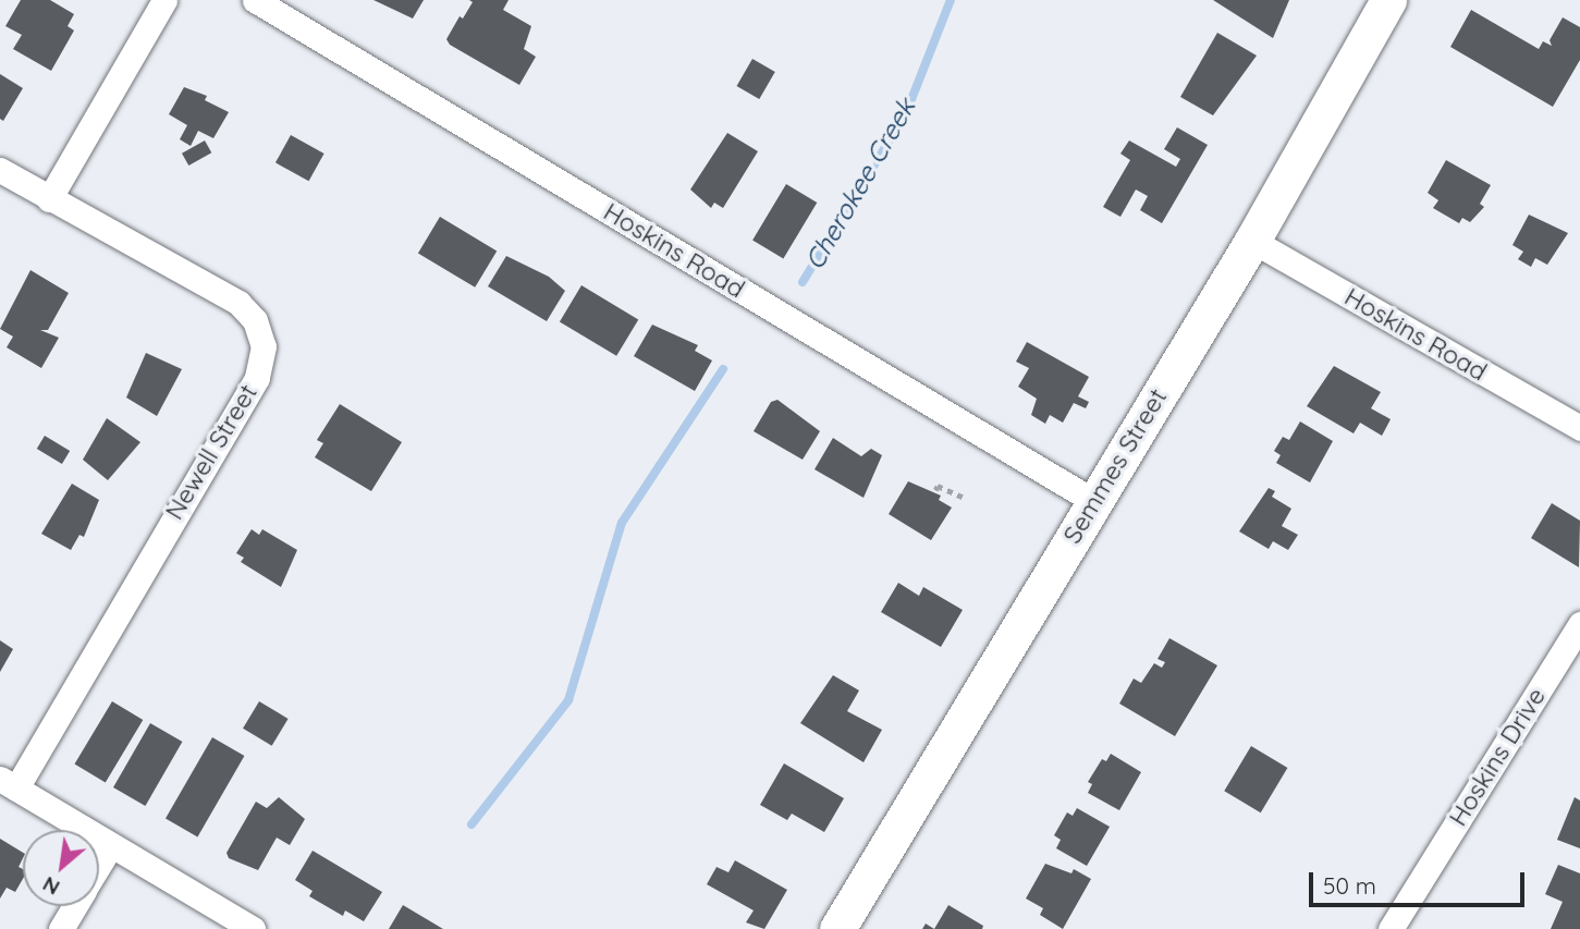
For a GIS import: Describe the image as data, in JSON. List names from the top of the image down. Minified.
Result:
{"streets":{"main road":["Semmes Street"],"street":["Hoskins Road","Newell Street","Hoskins Drive"]},"crossings":[["Hoskins Road","Semmes Street"]],"water":["Cherokee Creek"],"scale_bar":"50 m","north":"bottom left"}
